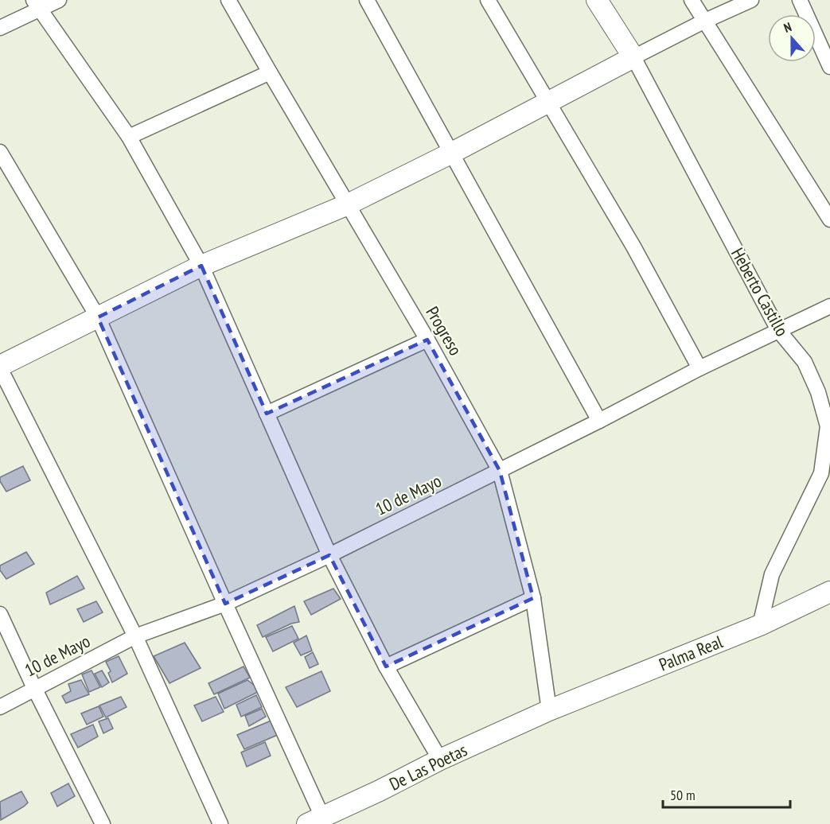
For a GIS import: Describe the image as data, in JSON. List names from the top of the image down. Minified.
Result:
{"streets":{"street":["Heberto Castillo","Progreso","10 de Mayo","Palma Real","De Las Poetas"]},"crossings":[["Heberto Castillo","10 de Mayo"],["Heberto Castillo","Palma Real"],["Progreso","10 de Mayo"],["Progreso","Palma Real"],["Progreso","De Las Poetas"],["Palma Real","De Las Poetas"]],"scale_bar":"50 m","north":"top"}
